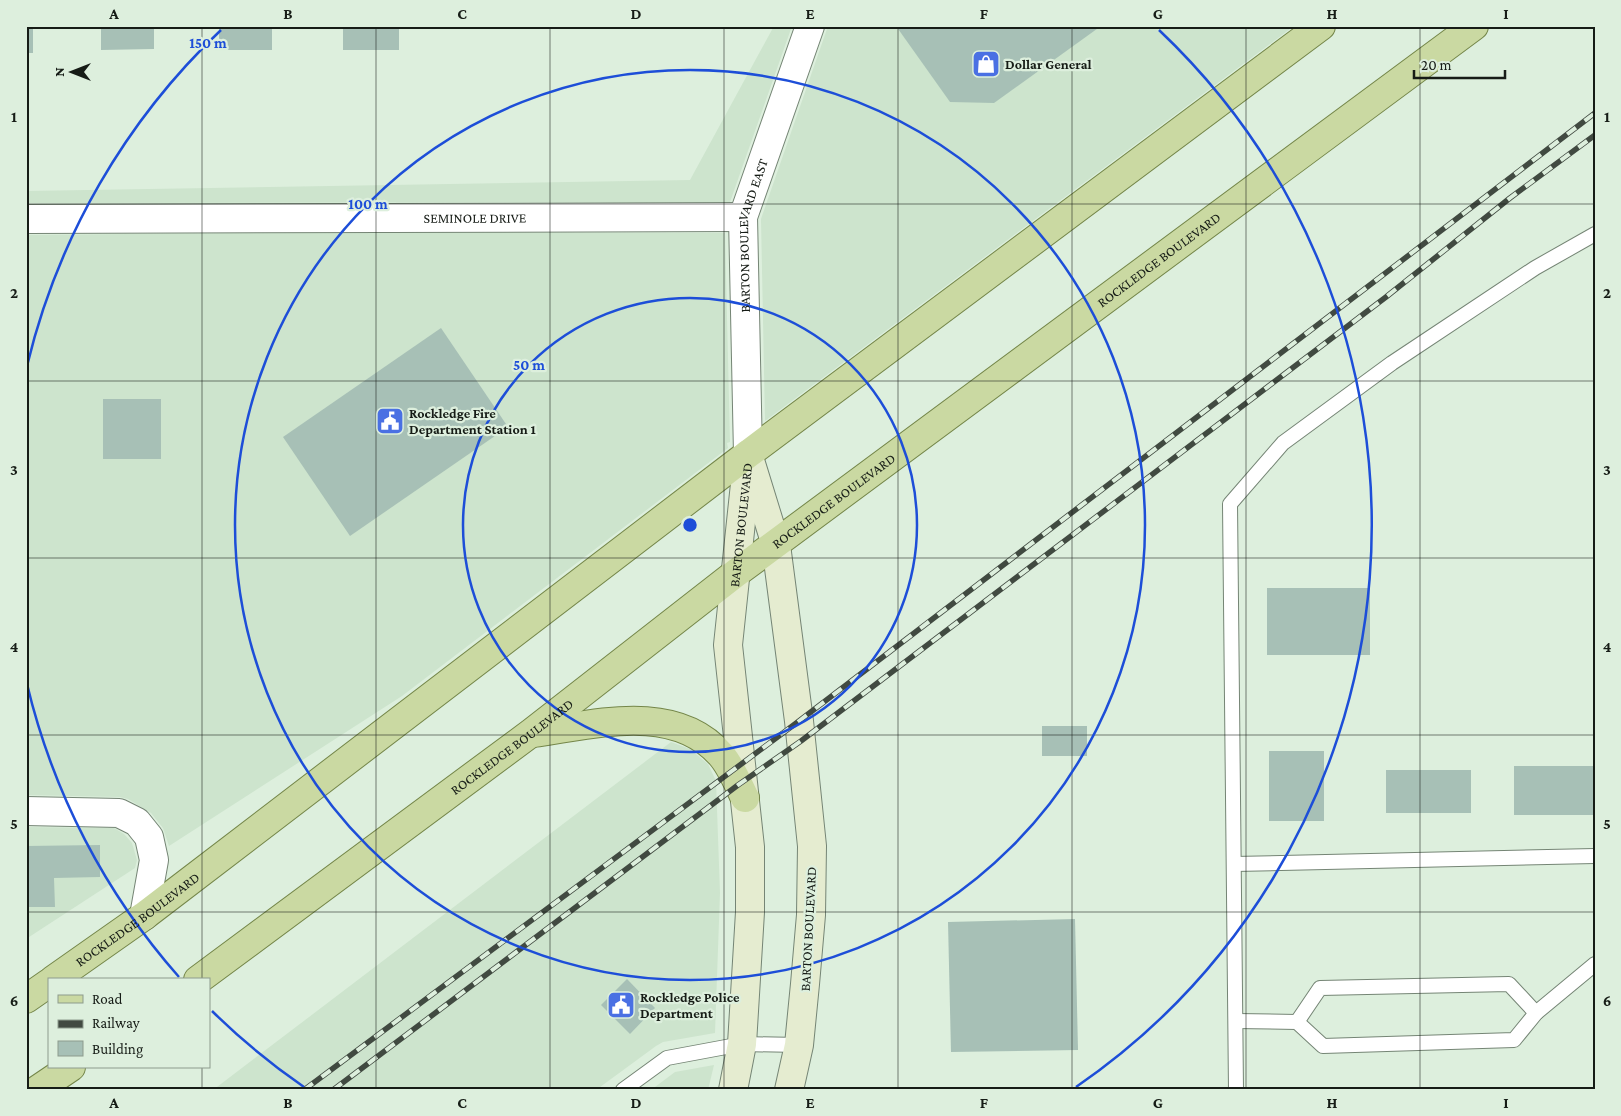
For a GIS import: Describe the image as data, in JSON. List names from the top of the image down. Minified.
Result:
{"streets":{"main road":["ROCKLEDGE BOULEVARD","BARTON BOULEVARD"],"street":["SEMINOLE DRIVE","BARTON BOULEVARD EAST"]},"crossings":[["SEMINOLE DRIVE","BARTON BOULEVARD EAST"],["BARTON BOULEVARD EAST","ROCKLEDGE BOULEVARD"],["BARTON BOULEVARD EAST","BARTON BOULEVARD"],["ROCKLEDGE BOULEVARD","BARTON BOULEVARD"]],"places":{"shop":["Dollar General"],"public building":["Rockledge Fire Department Station 1","Rockledge Police Department"]},"legend":["Road","Railway","Building"],"scale_bar":"20 m","north":"left","grid":{"columns":["A","B","C","D","E","F","G","H","I"],"rows":["1","2","3","4","5","6"]},"rings":["150 m","100 m","50 m"]}
